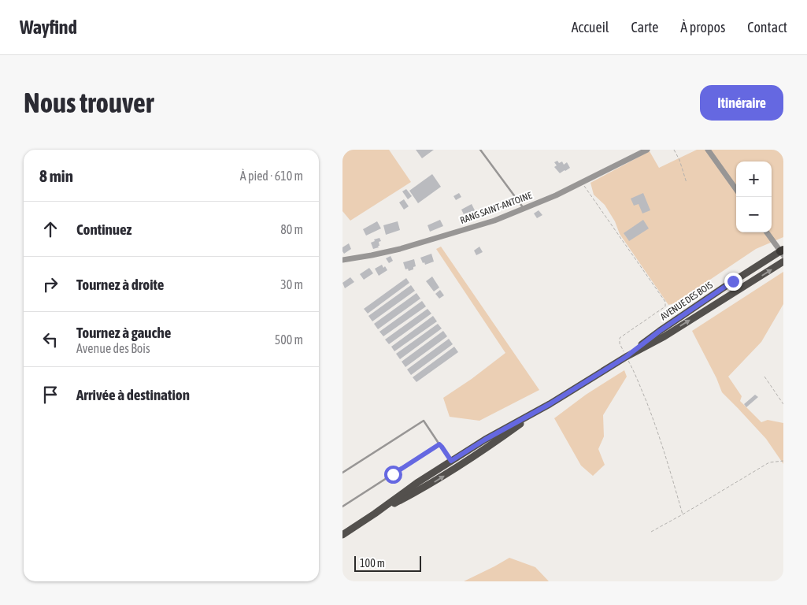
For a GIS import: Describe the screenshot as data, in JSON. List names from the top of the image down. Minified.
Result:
{"streets":{"main road":["AVENUE DES BOIS"],"street":["RANG SAINT-ANTOINE"]},"scale_bar":"100 m","page":{"header":"Wayfind","nav":["Accueil","Carte","À propos","Contact"],"buttons":"Itinéraire","title":"Nous trouver","heading":["8 min","À pied · 610 m"],"map_buttons":["+","−"],"list":[["Continuez","80 m"],["Tournez à droite","30 m"],["Tournez à gauche","Avenue des Bois","500 m"],"Arrivée à destination"],"scale":"100 m"}}
